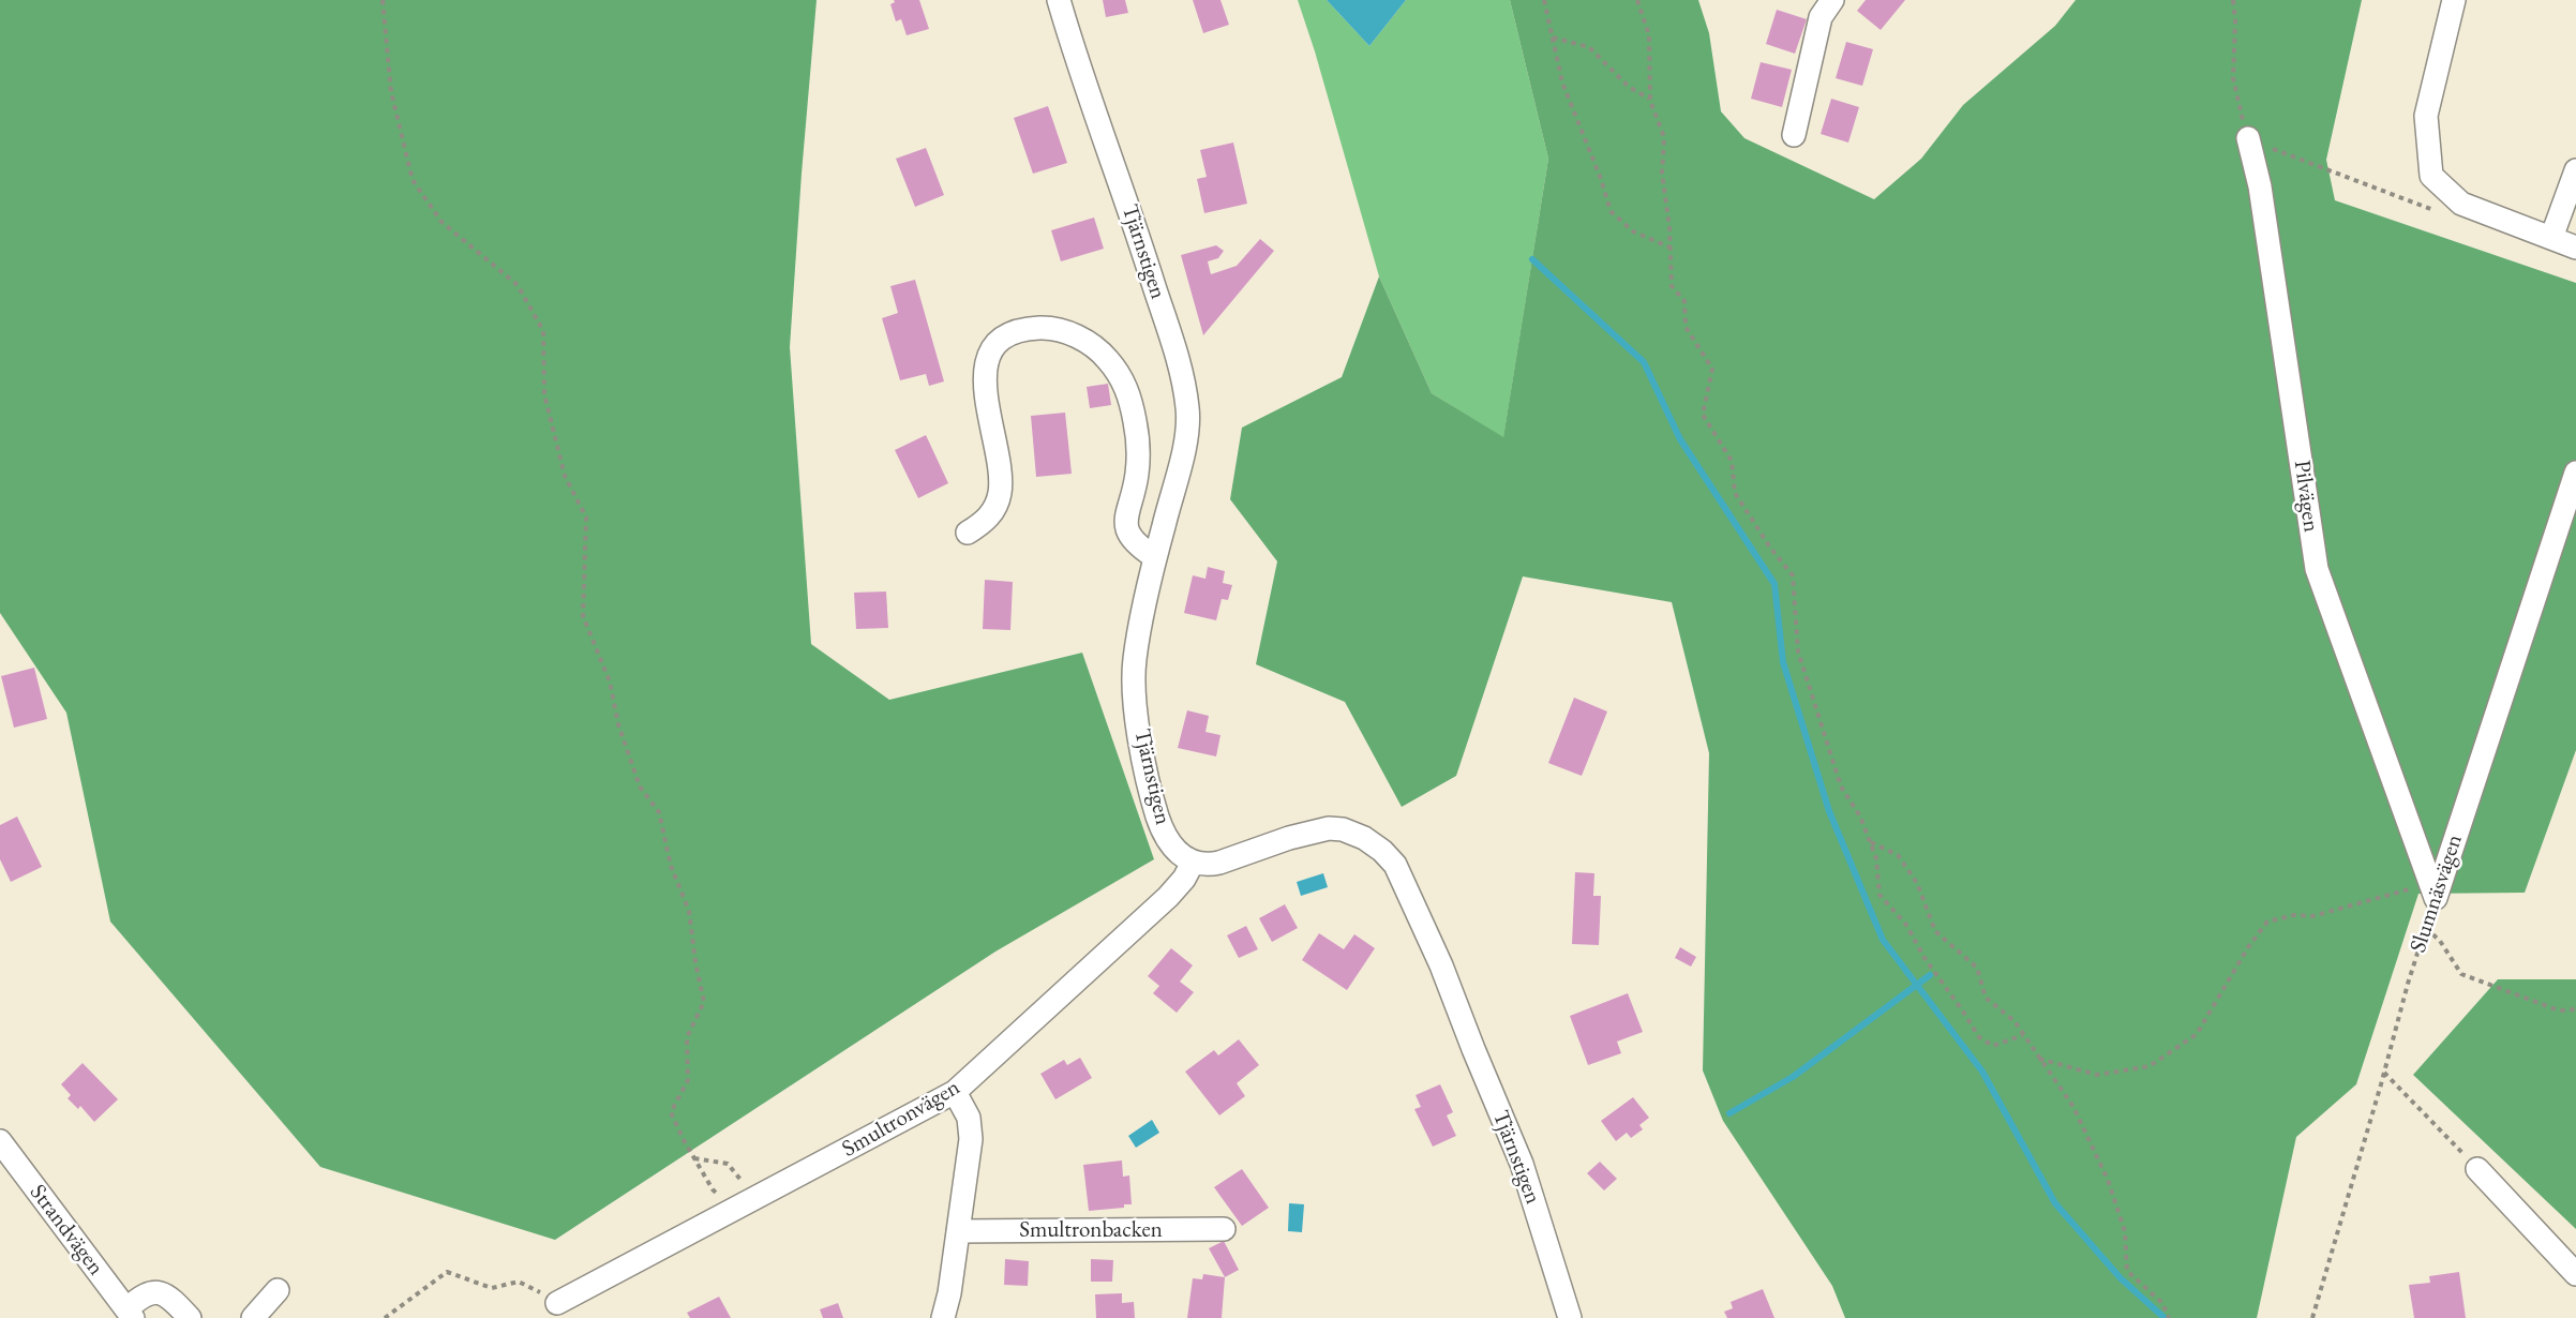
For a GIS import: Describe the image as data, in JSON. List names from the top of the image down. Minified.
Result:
{"streets":{"street":["Tjärnstigen","Pilvägen","Slumnäsvägen","Smultronvägen","Strandvägen","Smultronbacken"]},"crossings":[["Tjärnstigen","Smultronvägen"],["Pilvägen","Slumnäsvägen"]]}
